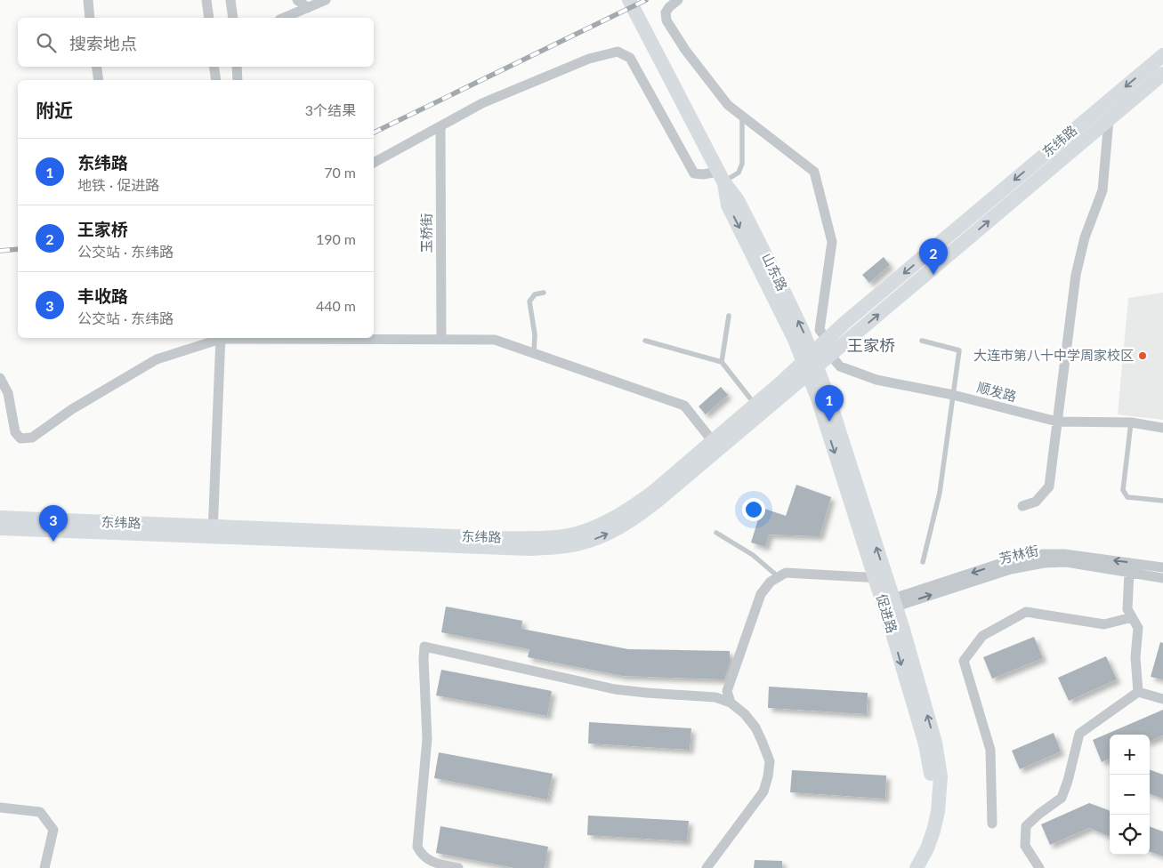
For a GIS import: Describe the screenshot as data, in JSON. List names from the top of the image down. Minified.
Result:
{"streets":{"main road":["东纬路","山东路","促进路"],"street":["玉桥街","顺发路","芳林街"]},"crossings":[["东纬路","山东路"],["东纬路","顺发路"],["东纬路","促进路"],["山东路","促进路"],["芳林街","促进路"]],"districts":["王家桥"],"places":["大连市第八十中学周家校区"],"page":{"search":"搜索地点","heading":["附近","3个结果"],"list":[{"mark":"1","name":"东纬路","note":"地铁 · 促进路","value":"70 m"},{"mark":"2","name":"王家桥","note":"公交站 · 东纬路","value":"190 m"},{"mark":"3","name":"丰收路","note":"公交站 · 东纬路","value":"440 m"}],"pins":["2","1","3"],"map_buttons":["+","−"]}}
